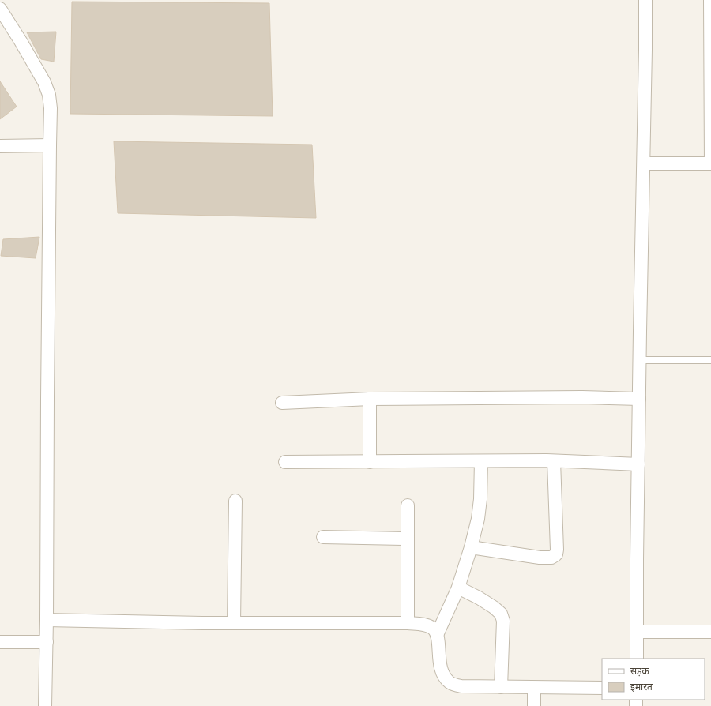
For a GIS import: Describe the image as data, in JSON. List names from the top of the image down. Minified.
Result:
{"legend":["सड़क","इमारत"]}
